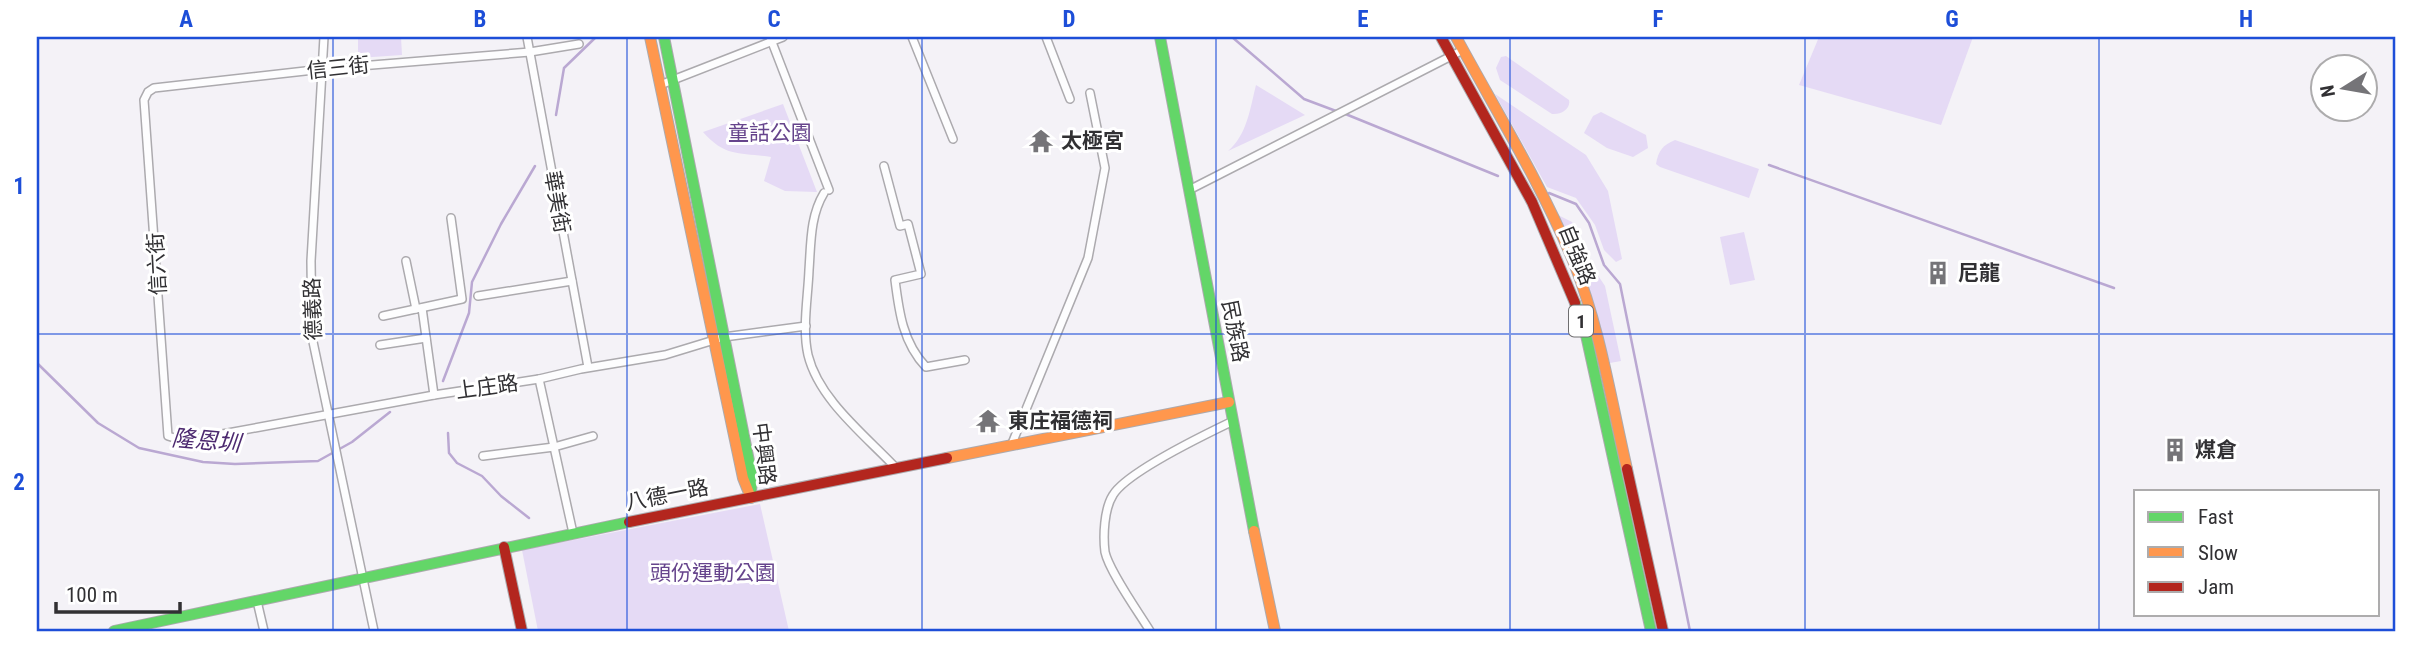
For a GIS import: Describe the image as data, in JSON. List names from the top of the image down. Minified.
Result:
{"streets":{"street":["信三街","華美街","自強路","信六街","德義路","1","民族路","上庄路","中興路","八德一路"]},"crossings":[["信三街","華美街"],["信三街","信六街"],["信三街","德義路"],["華美街","上庄路"],["信六街","上庄路"],["德義路","上庄路"],["德義路","八德一路"],["民族路","八德一路"],["上庄路","中興路"],["中興路","八德一路"]],"water":["隆恩圳"],"parks":["童話公園","頭份運動公園"],"places":{"temple":["太極宮","東庄福德祠"],"building":["尼龍","煤倉"]},"legend":["Fast","Slow","Jam"],"scale_bar":"100 m","north":"left","grid":{"columns":["A","B","C","D","E","F","G","H"],"rows":["1","2"]}}
